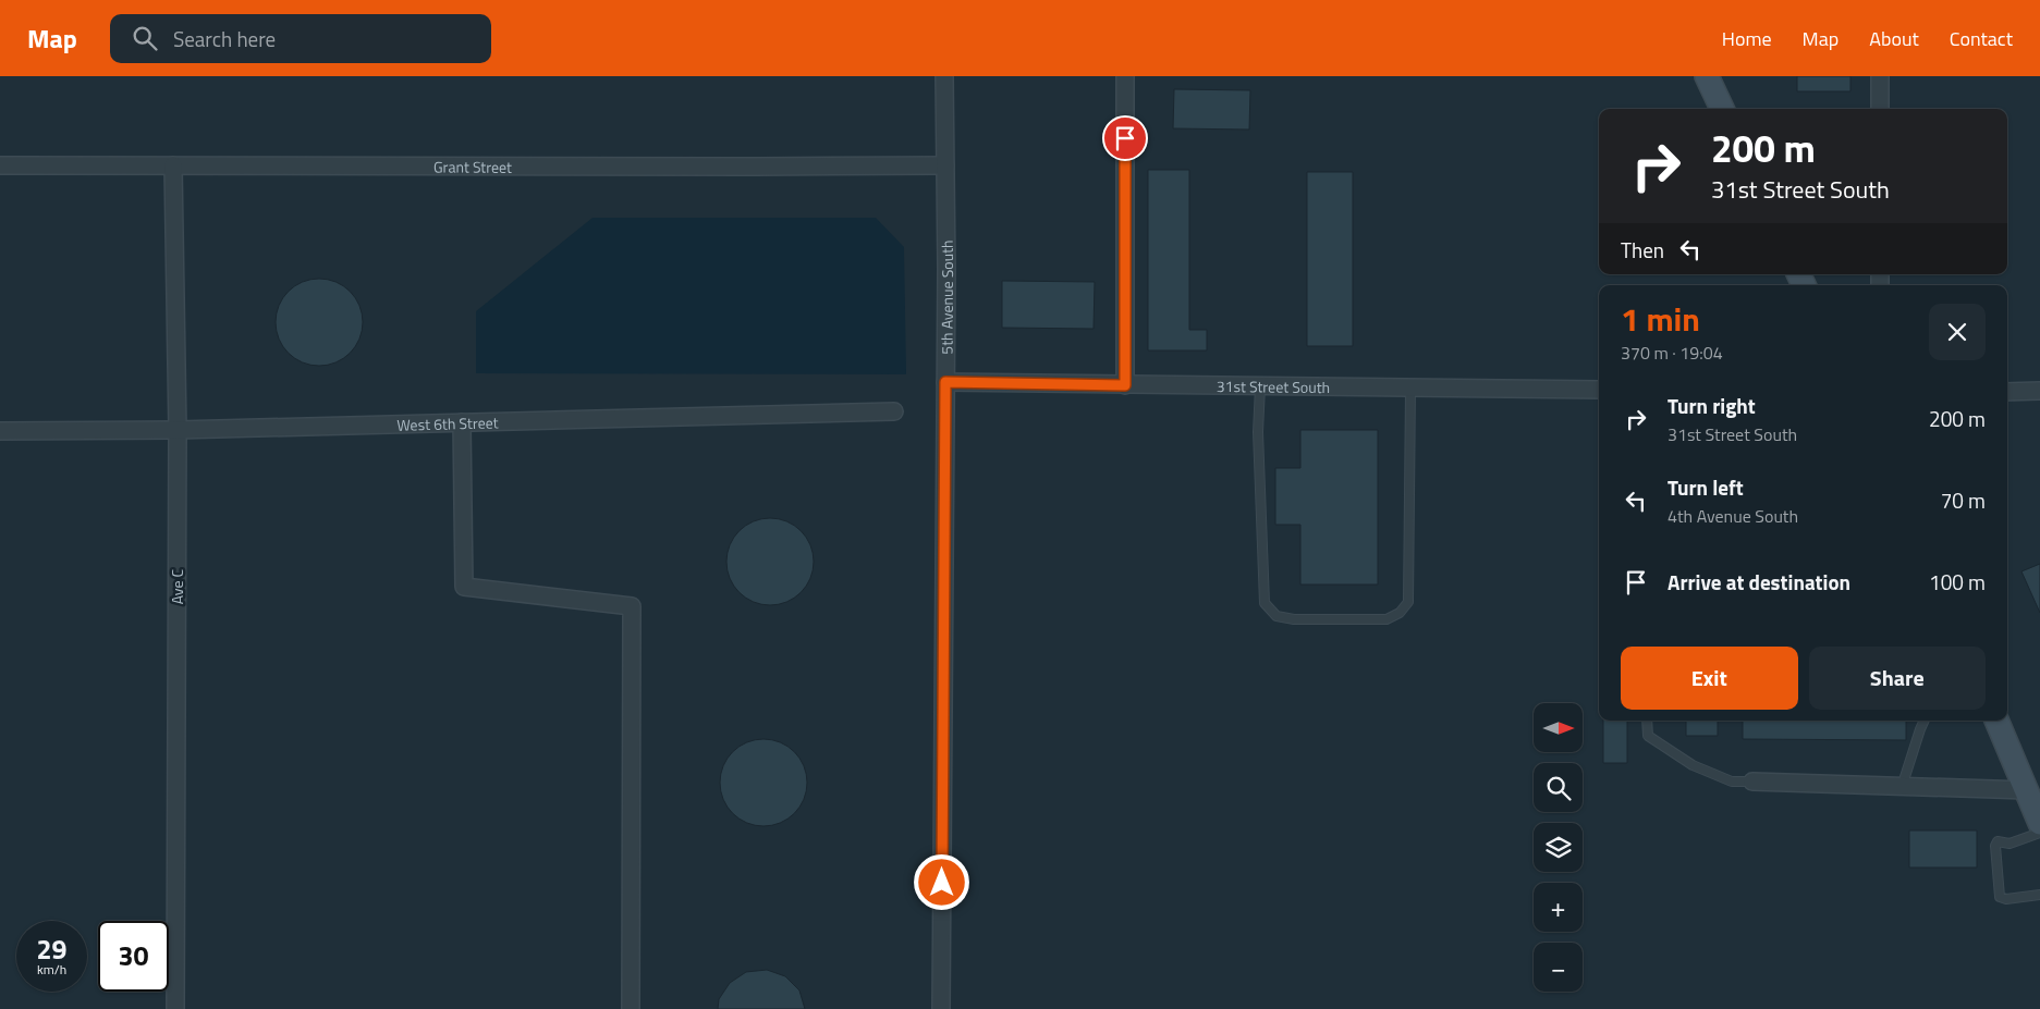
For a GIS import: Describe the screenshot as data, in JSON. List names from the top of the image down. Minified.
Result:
{"streets":{"street":["Grant Street","5th Avenue South","31st Street South","West 6th Street","Ave C"]},"crossings":[["Grant Street","5th Avenue South"],["Grant Street","Ave C"],["5th Avenue South","31st Street South"],["West 6th Street","Ave C"]],"north":"right","page":{"header":"Map","search":"Search here","nav":["Home","Map","About","Contact"],"turn":["200 m","31st Street South"],"then":"Then","heading":["1 min","370 m · 19:04"],"list":[{"name":"Turn right","note":"31st Street South","value":"200 m"},{"name":"Turn left","note":"4th Avenue South","value":"70 m"},{"name":"Arrive at destination","value":"100 m"}],"buttons":["Exit","Share"],"map_buttons":["+","−"],"speed":"29 km/h","limit":"30"}}
